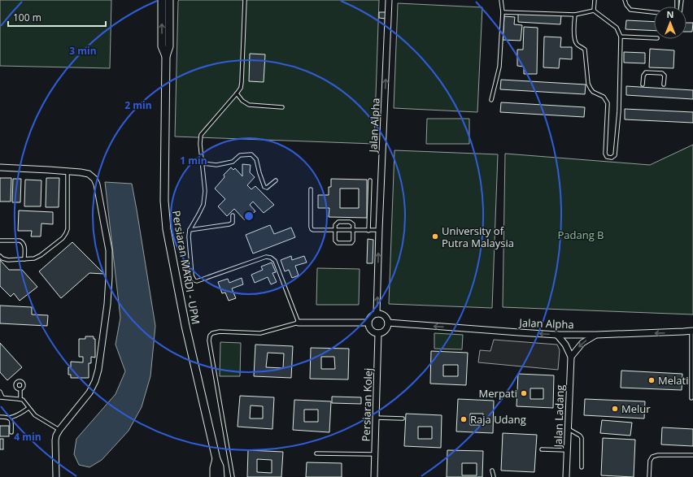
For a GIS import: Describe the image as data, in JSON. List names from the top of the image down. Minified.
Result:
{"streets":{"street":["Jalan Alpha","Persiaran MARDI - UPM","Persiaran Kolej","Jalan Ladang"]},"crossings":[["Jalan Alpha","Persiaran Kolej"]],"parks":["Padang B"],"places":["University of Putra Malaysia","Melati","Merpati","Melur","Raja Udang"],"scale_bar":"100 m","north":"top","rings":["3 min","2 min","1 min","4 min"]}
